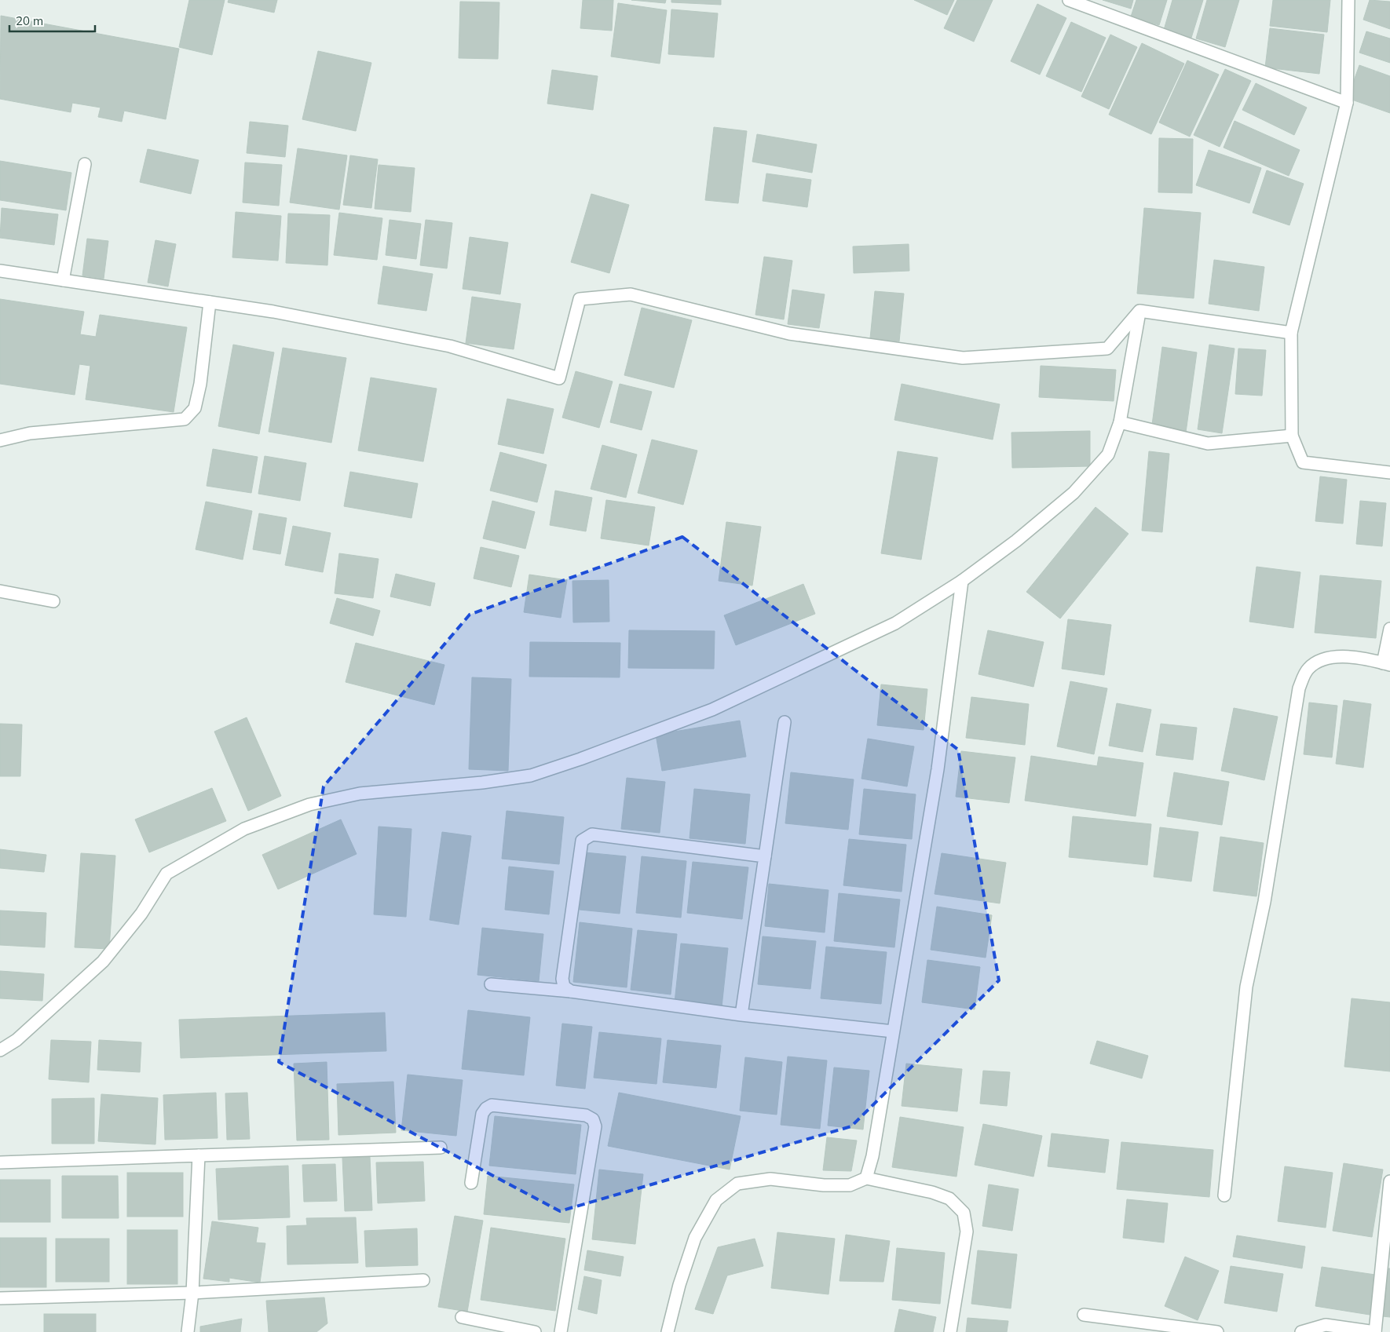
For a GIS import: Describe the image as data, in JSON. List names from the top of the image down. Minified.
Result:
{"scale_bar":"20 m"}
